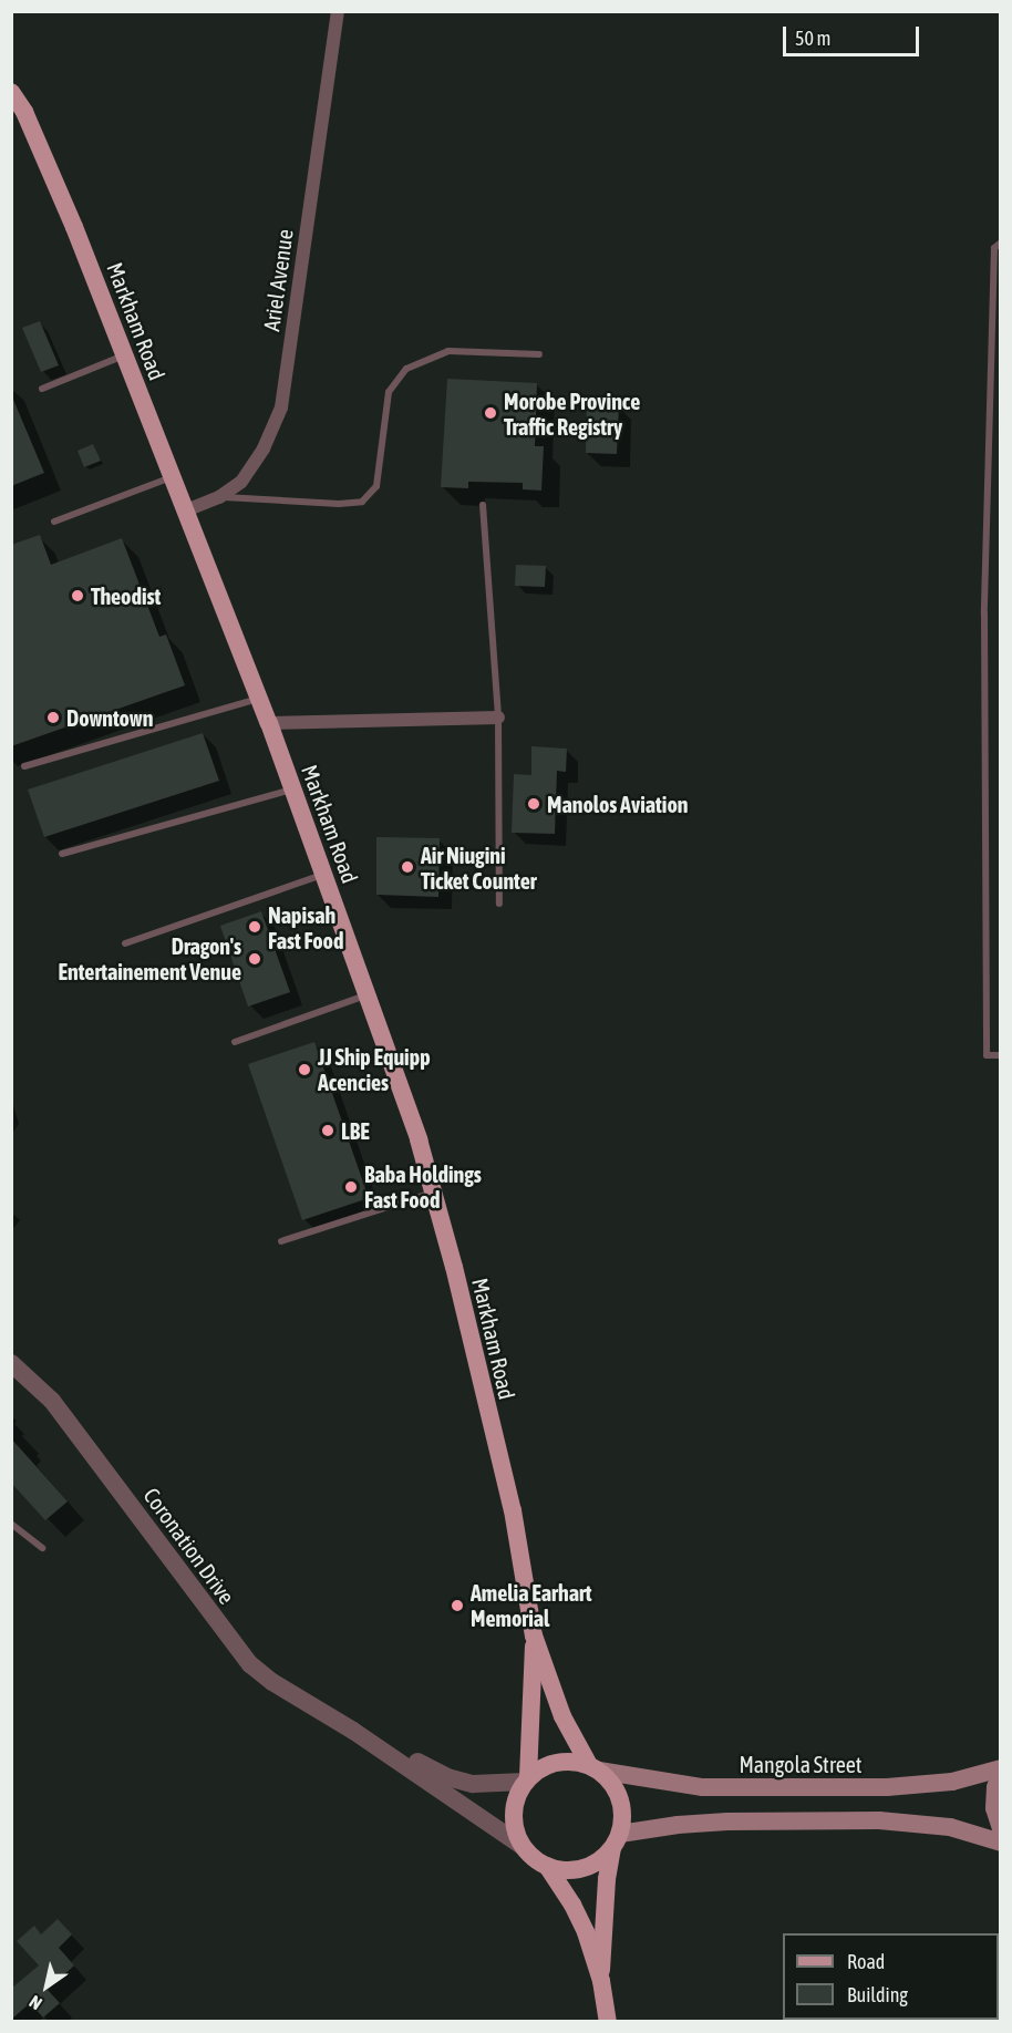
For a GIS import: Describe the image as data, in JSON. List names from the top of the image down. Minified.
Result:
{"streets":{"main road":["Markham Road","Mangola Street"],"street":["Ariel Avenue","Coronation Drive"]},"crossings":[["Ariel Avenue","Markham Road"],["Markham Road","Coronation Drive"],["Markham Road","Mangola Street"],["Coronation Drive","Mangola Street"]],"places":["Morobe Province Traffic Registry","Theodist","Downtown","Manolos Aviation","Air Niugini Ticket Counter","Napisah Fast Food","Dragon's Entertainement Venue","JJ Ship Equipp Acencies","LBE","Baba Holdings Fast Food","Amelia Earhart Memorial"],"legend":["Road","Building"],"scale_bar":"50 m","north":"bottom left"}
